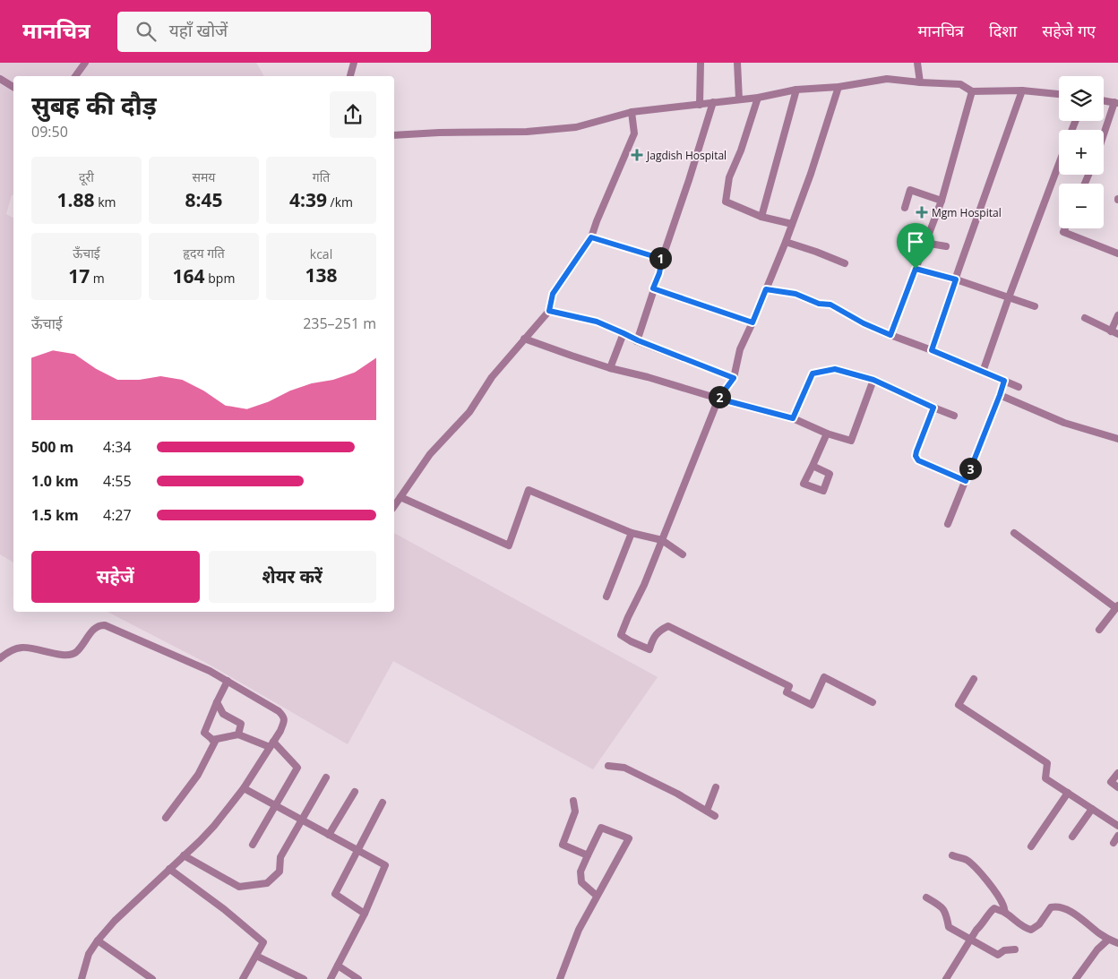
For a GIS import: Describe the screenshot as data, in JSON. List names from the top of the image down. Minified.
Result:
{"places":{"health":["Jagdish Hospital","Mgm Hospital"]},"page":{"header":"मानचित्र","search":"यहाँ खोजें","nav":["मानचित्र","दिशा","सहेजे गए"],"map_buttons":["+","−"],"heading":["सुबह की दौड़","09:50"],"stats":[["दूरी","1.88 km"],["समय","8:45"],["गति","4:39 /km"],["ऊँचाई","17 m"],["हृदय गति","164 bpm"],["kcal","138"]],"pins":["1","2","3"],"chart":["ऊँचाई","235–251 m"],"list":[{"name":"500 m","note":"4:34"},{"name":"1.0 km","note":"4:55"},{"name":"1.5 km","note":"4:27"}],"buttons":["सहेजें","शेयर करें"]}}
